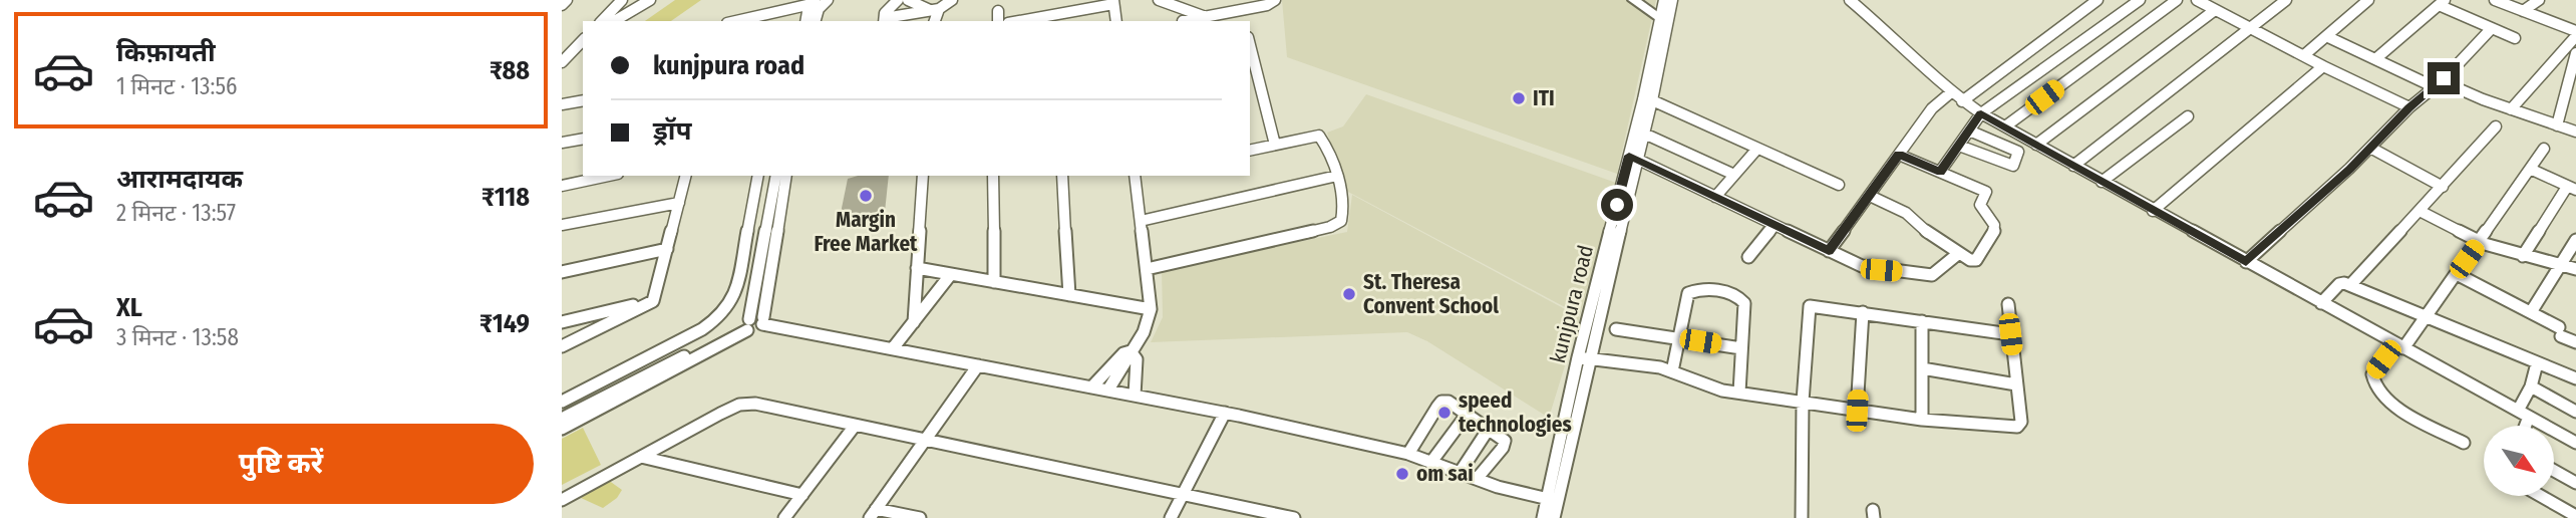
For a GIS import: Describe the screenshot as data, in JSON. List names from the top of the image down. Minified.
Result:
{"streets":{"street":["kunjpura road"]},"places":["ITI","Margin Free Market","St. Theresa Convent School","speed technologies","om sai"],"north":"bottom right","page":{"list":[{"name":"किफ़ायती","note":"1 मिनट · 13:56","value":"₹88"},{"name":"आरामदायक","note":"2 मिनट · 13:57","value":"₹118"},{"name":"XL","note":"3 मिनट · 13:58","value":"₹149"}],"banner":["kunjpura road","ड्रॉप"],"buttons":"पुष्टि करें"}}
